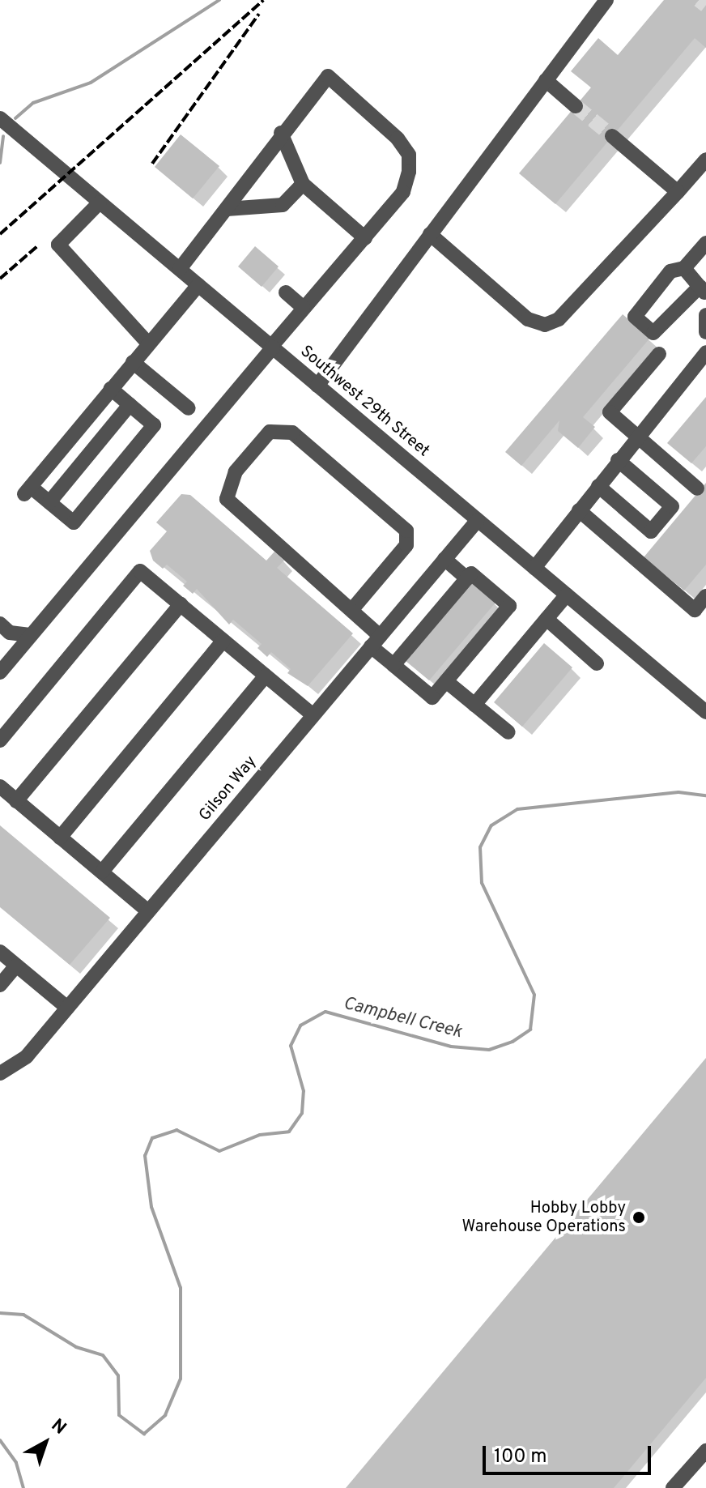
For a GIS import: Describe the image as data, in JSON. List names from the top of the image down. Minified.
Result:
{"streets":{"street":["Southwest 29th Street","Gilson Way"]},"crossings":[["Southwest 29th Street","Gilson Way"]],"water":["Campbell Creek"],"places":["Hobby Lobby Warehouse Operations"],"scale_bar":"100 m","north":"top right"}
